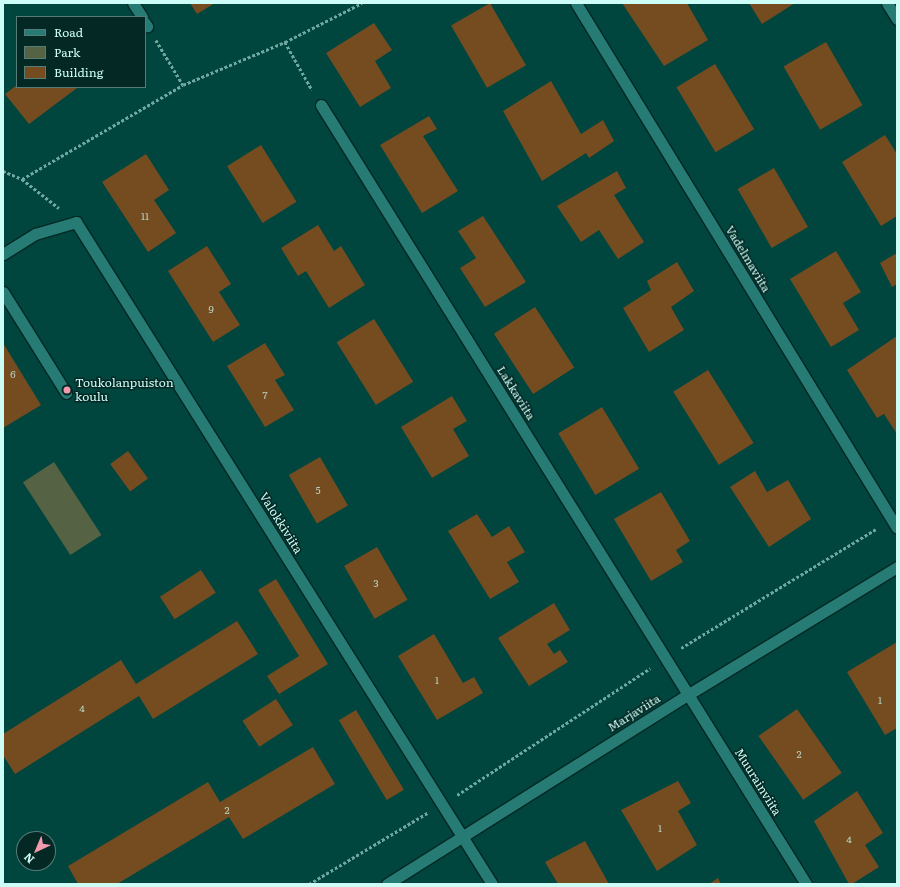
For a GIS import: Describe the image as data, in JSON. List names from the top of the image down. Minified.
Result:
{"streets":{"street":["Vadelmaviita","Lakkaviita","Valokkiviita","Marjaviita","Muurainviita"]},"crossings":[["Lakkaviita","Marjaviita"],["Lakkaviita","Muurainviita"],["Valokkiviita","Marjaviita"],["Marjaviita","Muurainviita"]],"places":["Toukolanpuiston koulu"],"house_numbers":["11","9","6","7","5","3","1","1","4","2","2","1","4"],"legend":["Road","Park","Building"],"north":"bottom left"}
